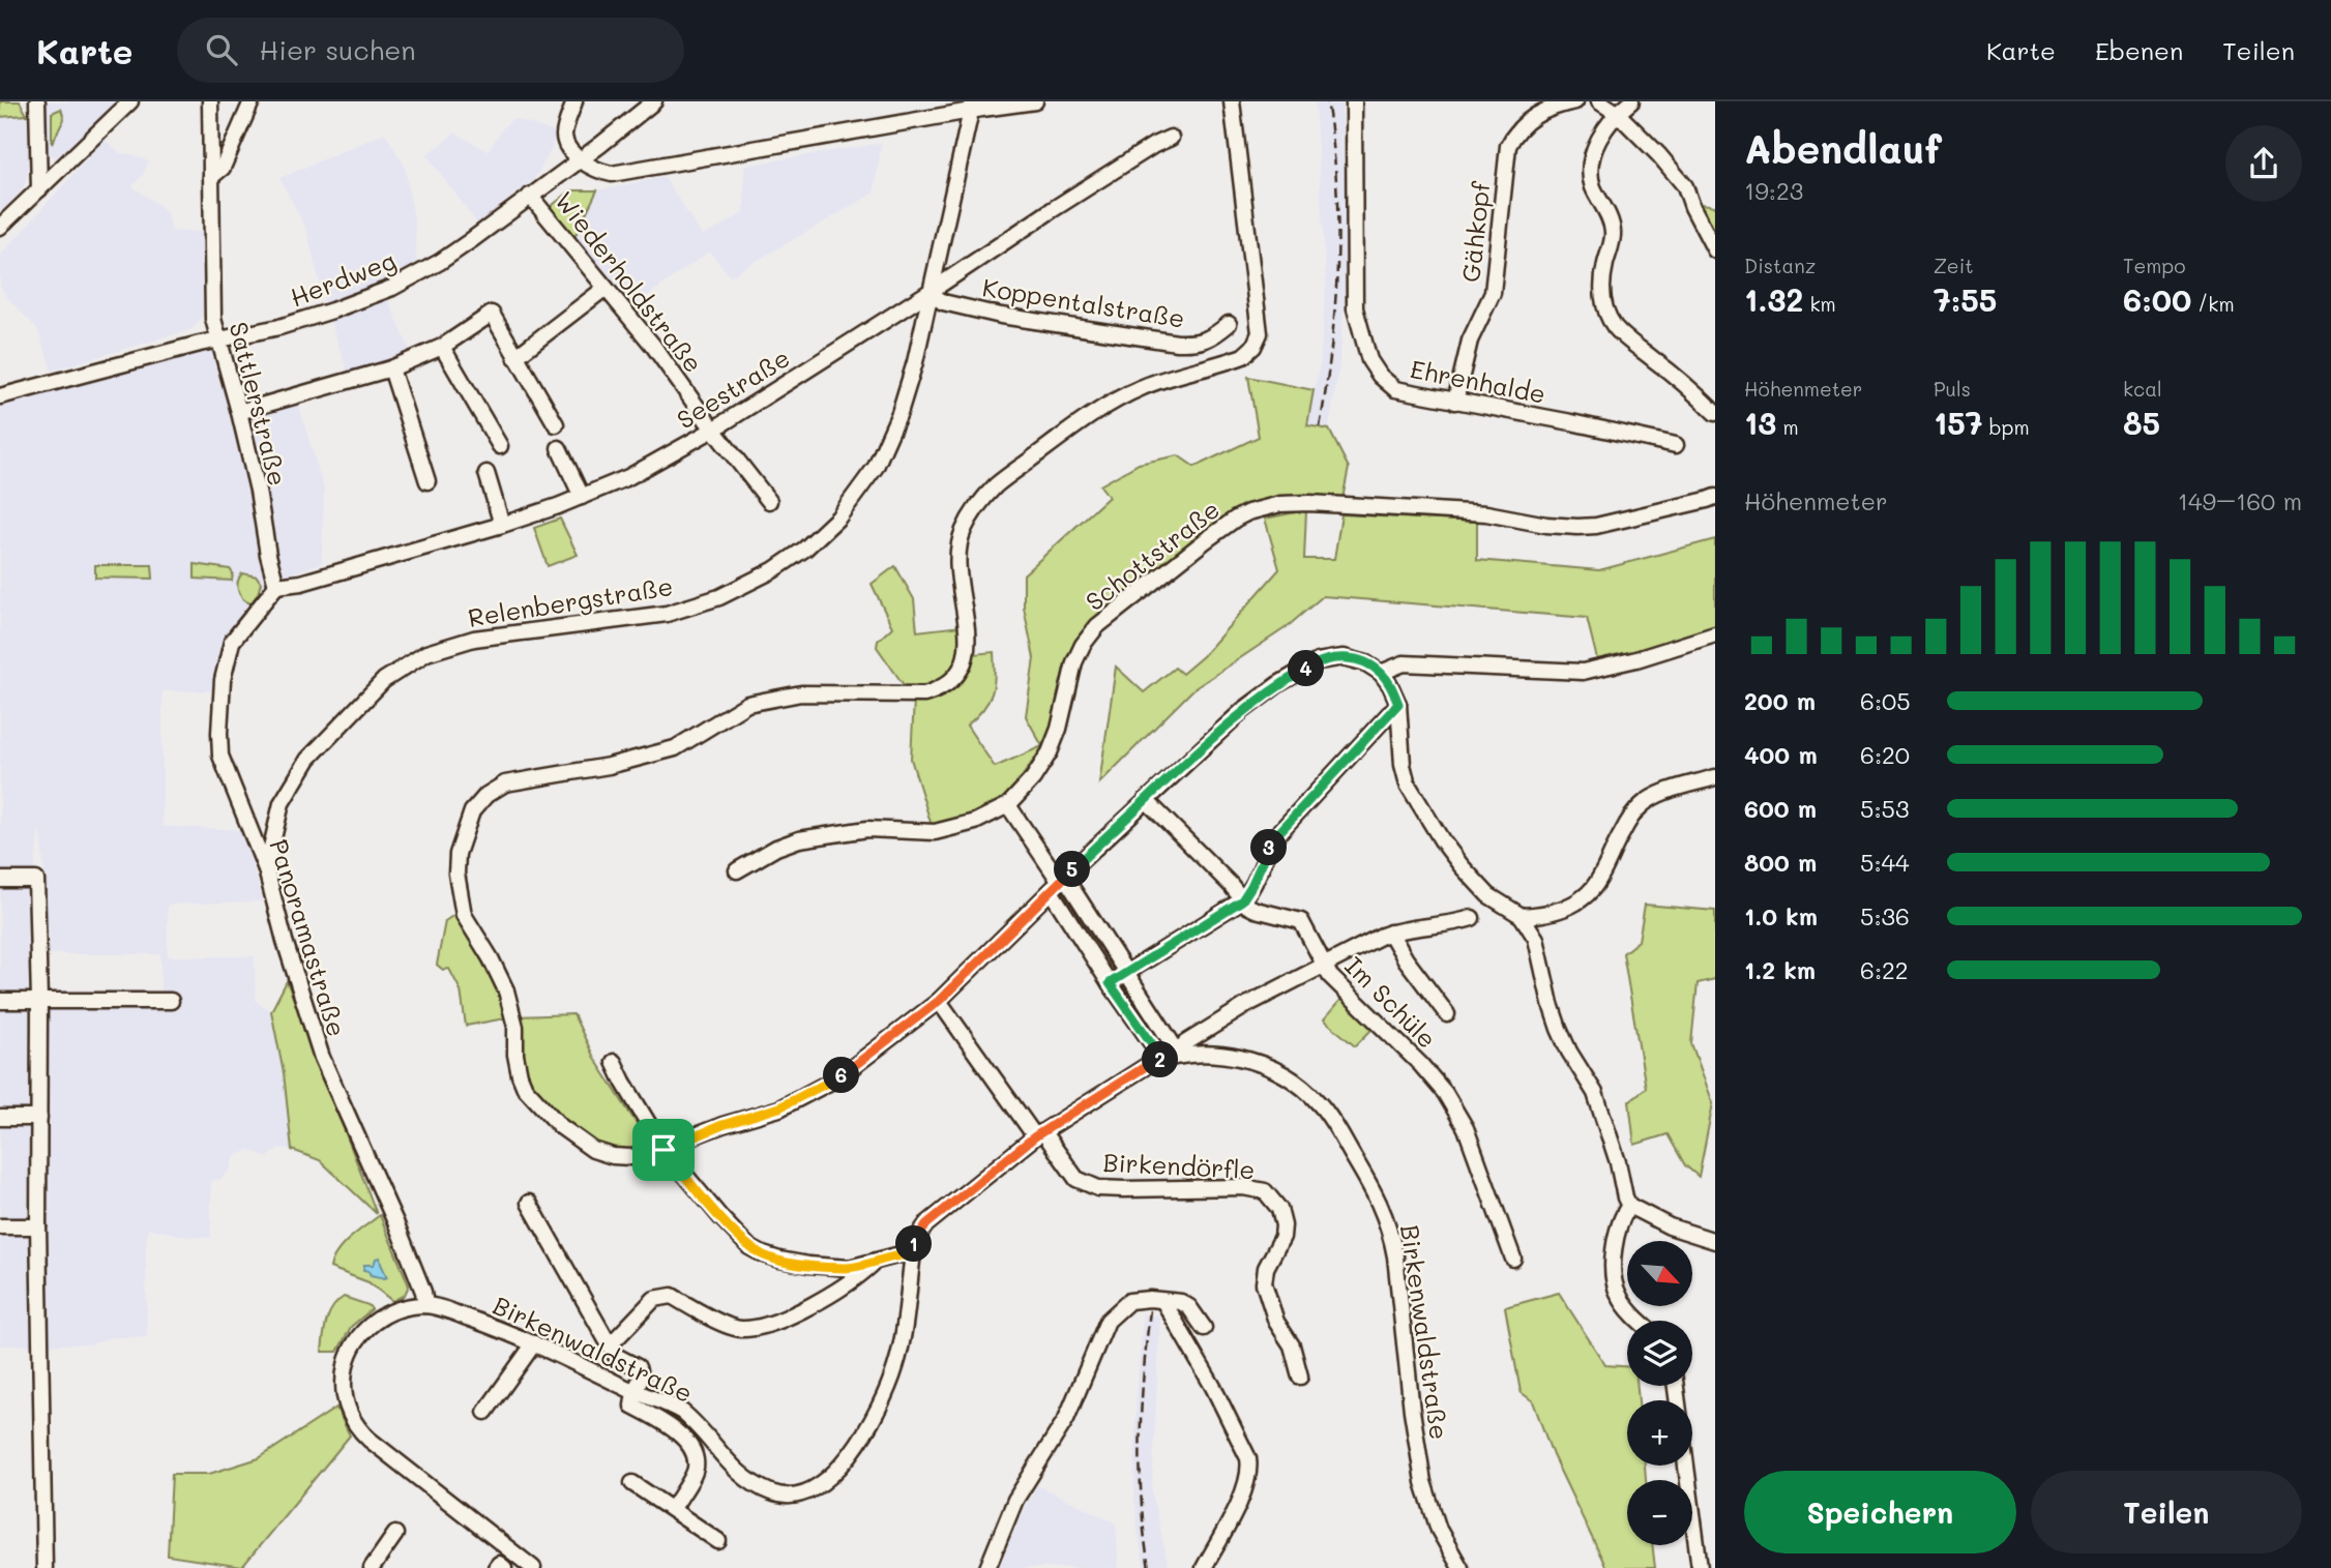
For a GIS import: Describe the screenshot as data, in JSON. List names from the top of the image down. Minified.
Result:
{"streets":{"street":["Gähkopf","Herdweg","Wiederholdstraße","Koppentalstraße","Ehrenhalde","Seestraße","Sattlerstraße","Schottstraße","Relenbergstraße","Panoramastraße","Im Schüle","Birkendörfle","Birkenwaldstraße"]},"crossings":[["Gähkopf","Ehrenhalde"],["Herdweg","Wiederholdstraße"],["Herdweg","Sattlerstraße"],["Wiederholdstraße","Seestraße"],["Koppentalstraße","Seestraße"],["Koppentalstraße","Relenbergstraße"],["Seestraße","Sattlerstraße"],["Seestraße","Relenbergstraße"],["Seestraße","Panoramastraße"],["Sattlerstraße","Panoramastraße"],["Relenbergstraße","Panoramastraße"],["Panoramastraße","Birkenwaldstraße"],["Birkendörfle","Birkenwaldstraße"]],"north":"bottom right","page":{"header":"Karte","search":"Hier suchen","nav":["Karte","Ebenen","Teilen"],"heading":["Abendlauf","19:23"],"stats":[["Distanz","1.32 km"],["Zeit","7:55"],["Tempo","6:00 /km"],["Höhenmeter","13 m"],["Puls","157 bpm"],["kcal","85"]],"chart":["Höhenmeter","149–160 m"],"pins":["4","3","5","2","6","1"],"list":[{"name":"200 m","note":"6:05"},{"name":"400 m","note":"6:20"},{"name":"600 m","note":"5:53"},{"name":"800 m","note":"5:44"},{"name":"1.0 km","note":"5:36"},{"name":"1.2 km","note":"6:22"}],"map_buttons":["+","−"],"buttons":["Speichern","Teilen"]}}
